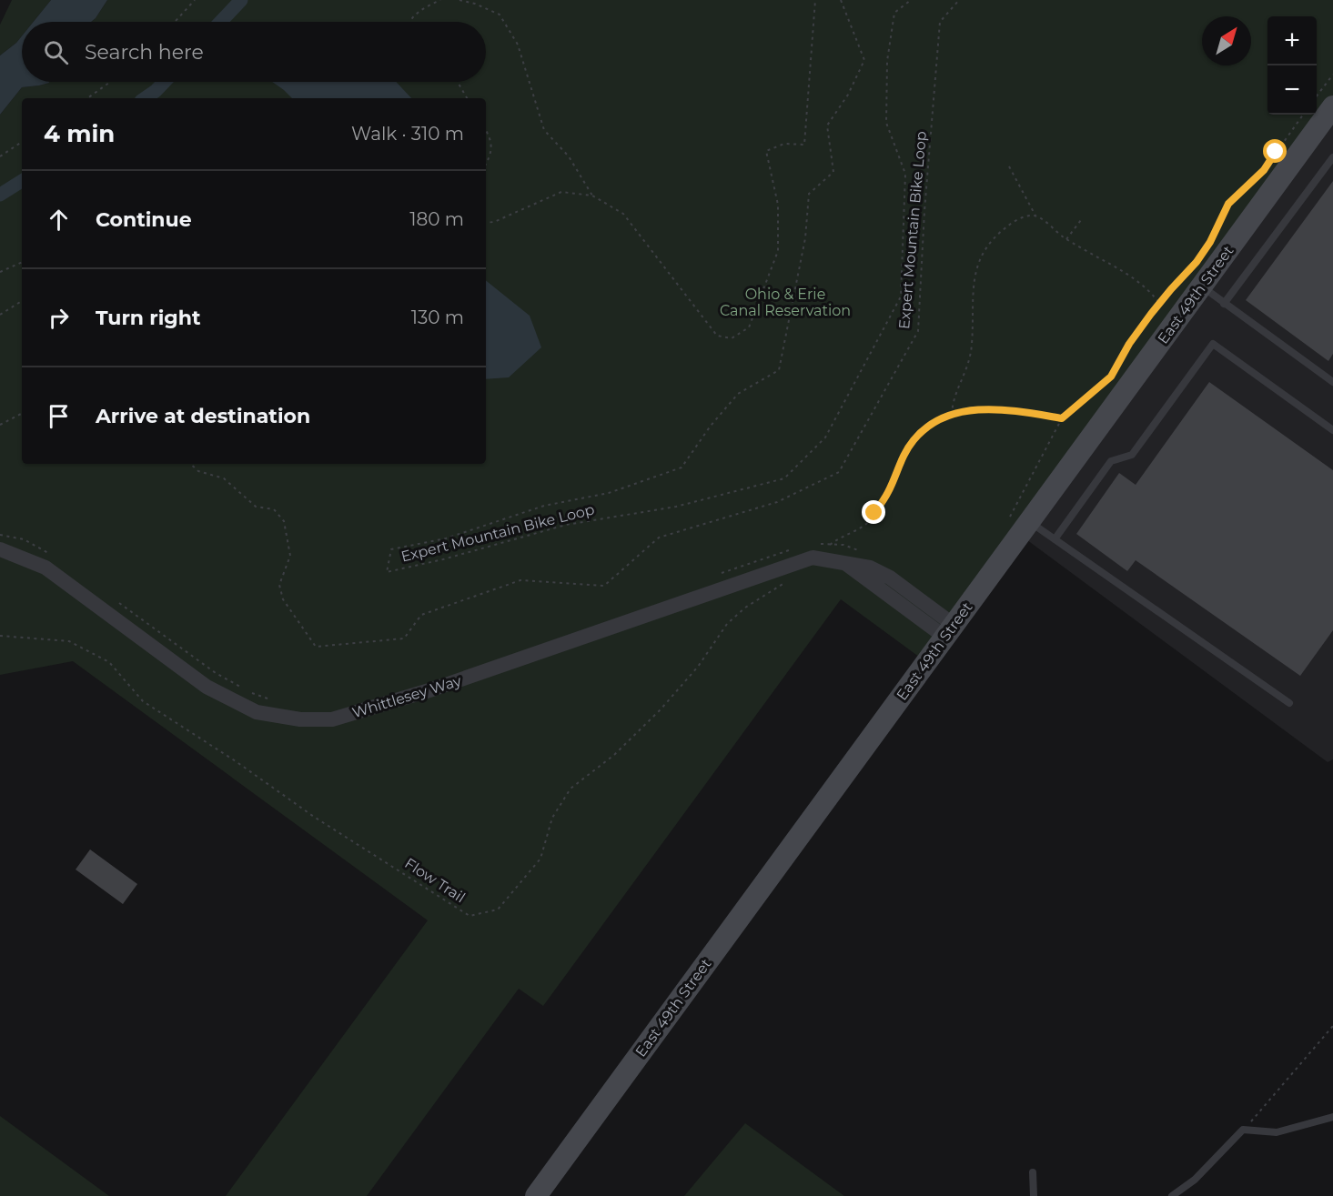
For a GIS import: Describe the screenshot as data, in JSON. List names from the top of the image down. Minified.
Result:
{"streets":{"street":["East 49th Street","Whittlesey Way"],"path":["Expert Mountain Bike Loop","Flow Trail"]},"crossings":[["East 49th Street","Whittlesey Way"],["Whittlesey Way","Flow Trail"]],"parks":["Ohio & Erie Canal Reservation"],"north":"top right","page":{"map_buttons":["+","−"],"search":"Search here","heading":["4 min","Walk · 310 m"],"list":[["Continue","180 m"],["Turn right","130 m"],"Arrive at destination"]}}
